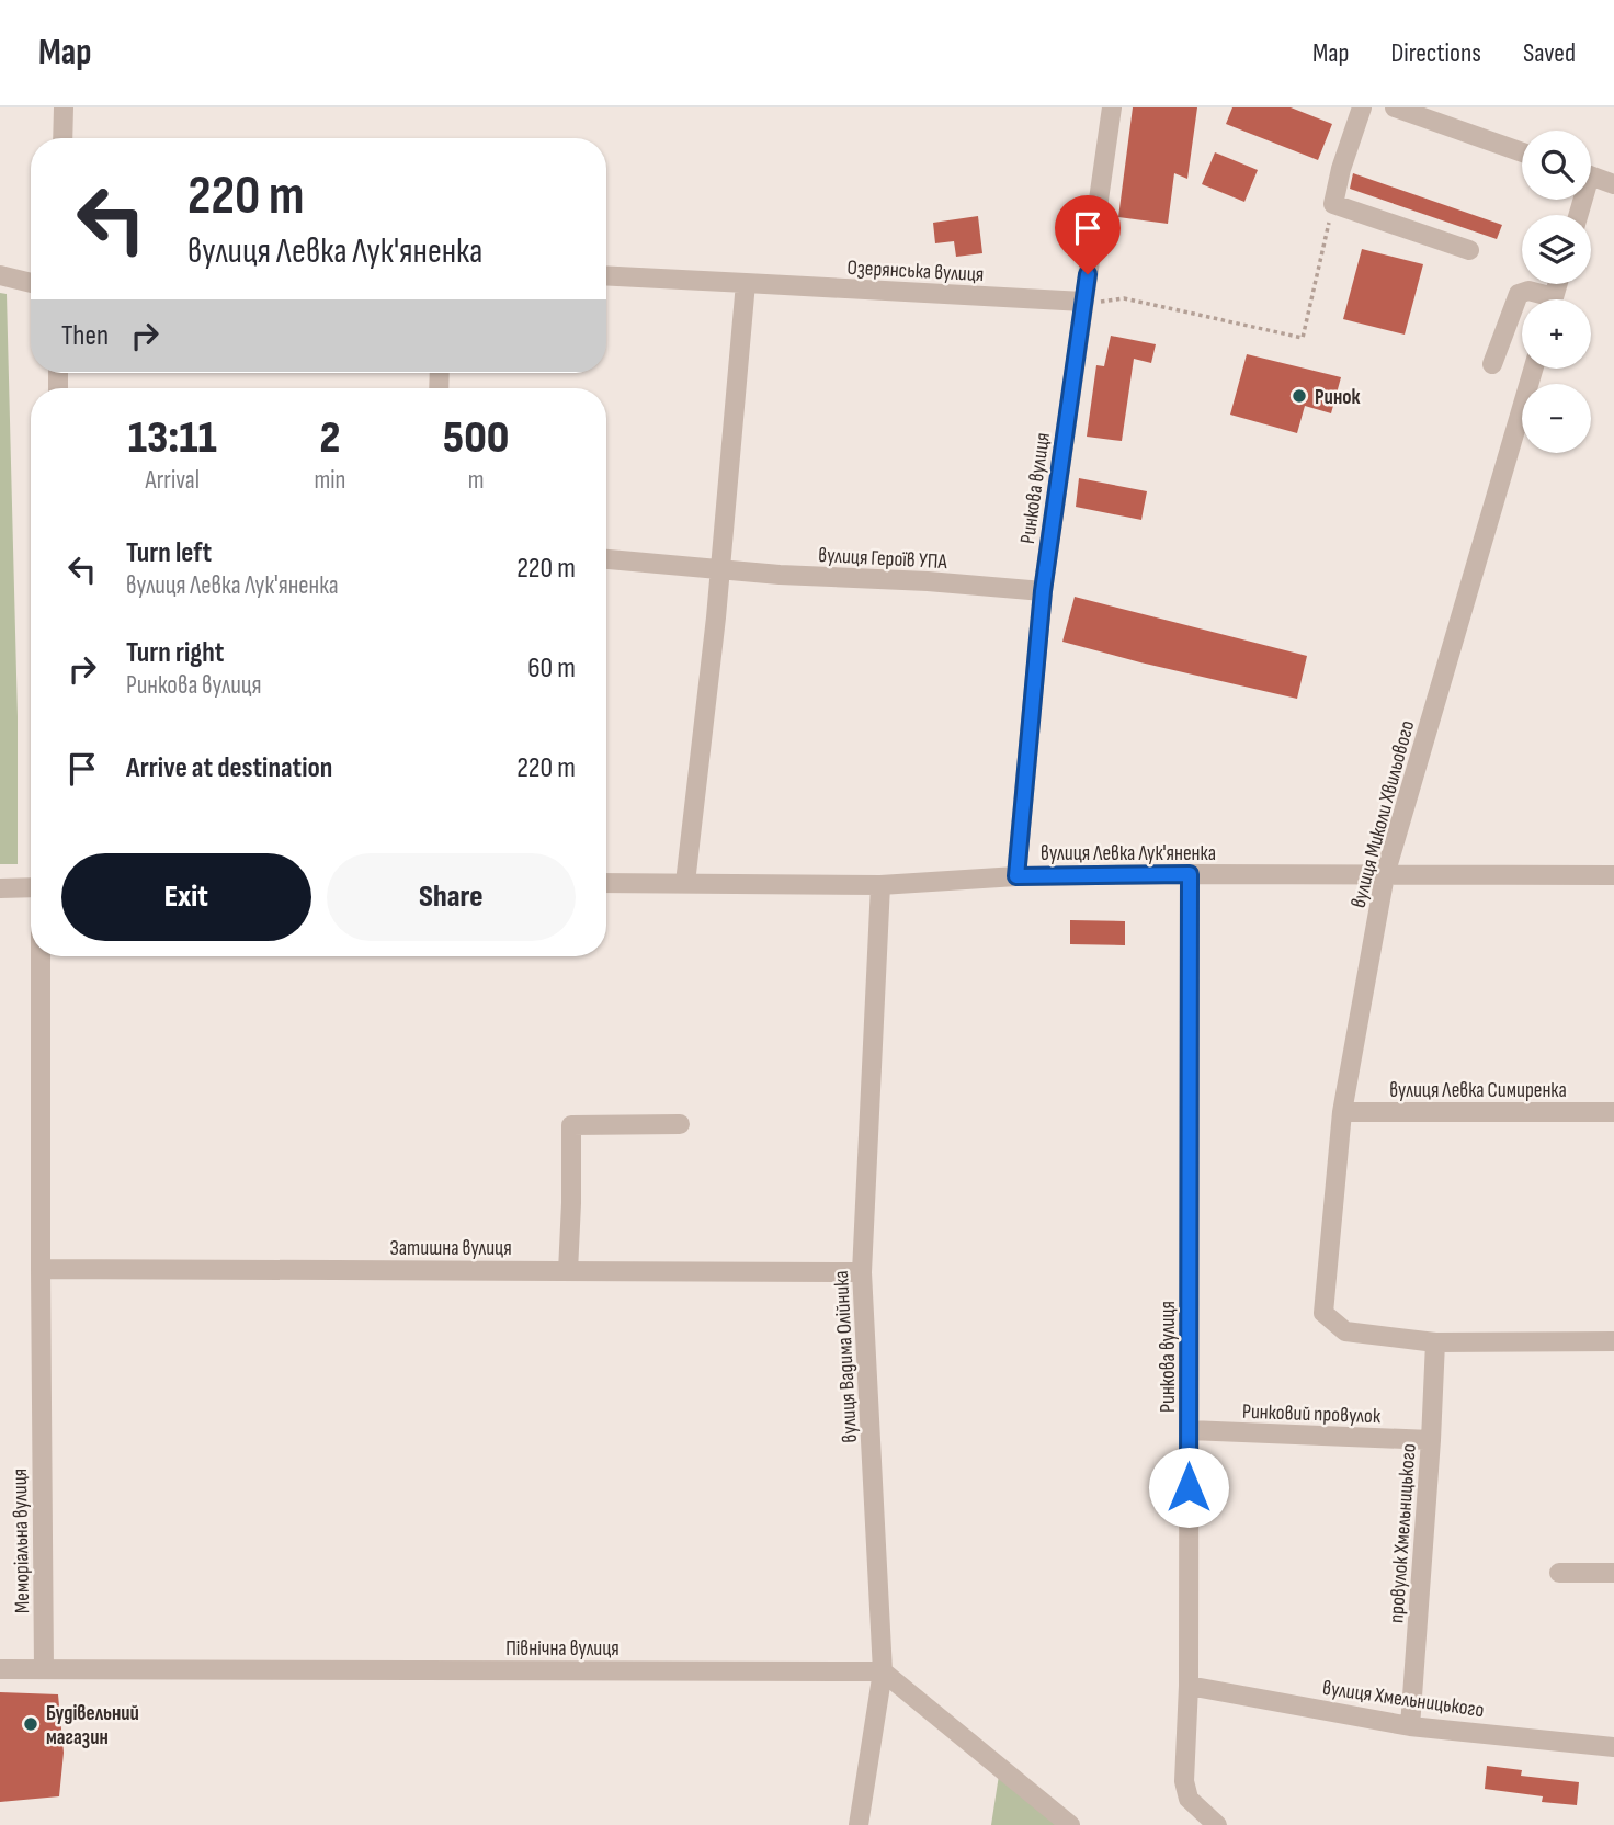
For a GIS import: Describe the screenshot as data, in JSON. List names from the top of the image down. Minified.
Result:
{"streets":{"street":["Озерянська вулиця","Ринкова вулиця","вулиця Героїв УПА","вулиця Миколи Хвильового","вулиця Левка Лук'яненка","вулиця Левка Симиренка","Затишна вулиця","вулиця Вадима Олійника","Ринковий провулок","провулок Хмельницького","Меморіальна вулиця","Північна вулиця","вулиця Хмельницького"]},"crossings":[["Озерянська вулиця","Ринкова вулиця"],["Ринкова вулиця","вулиця Героїв УПА"],["Ринкова вулиця","вулиця Левка Лук'яненка"],["Ринкова вулиця","Ринковий провулок"],["Ринкова вулиця","вулиця Хмельницького"],["вулиця Миколи Хвильового","вулиця Левка Лук'яненка"],["вулиця Миколи Хвильового","вулиця Левка Симиренка"],["вулиця Миколи Хвильового","провулок Хмельницького"],["вулиця Левка Лук'яненка","вулиця Вадима Олійника"],["Затишна вулиця","вулиця Вадима Олійника"],["Затишна вулиця","Меморіальна вулиця"],["вулиця Вадима Олійника","Північна вулиця"],["Ринковий провулок","провулок Хмельницького"],["провулок Хмельницького","вулиця Хмельницького"],["Меморіальна вулиця","Північна вулиця"]],"places":["Ринок","Будівельний магазин"],"page":{"header":"Map","nav":["Map","Directions","Saved"],"map_buttons":["+","−"],"turn":["220 m","вулиця Левка Лук'яненка"],"then":"Then","eta":["13:11","Arrival","2","min","500","m"],"list":[{"name":"Turn left","note":"вулиця Левка Лук'яненка","value":"220 m"},{"name":"Turn right","note":"Ринкова вулиця","value":"60 m"},{"name":"Arrive at destination","value":"220 m"}],"buttons":["Exit","Share"]}}
